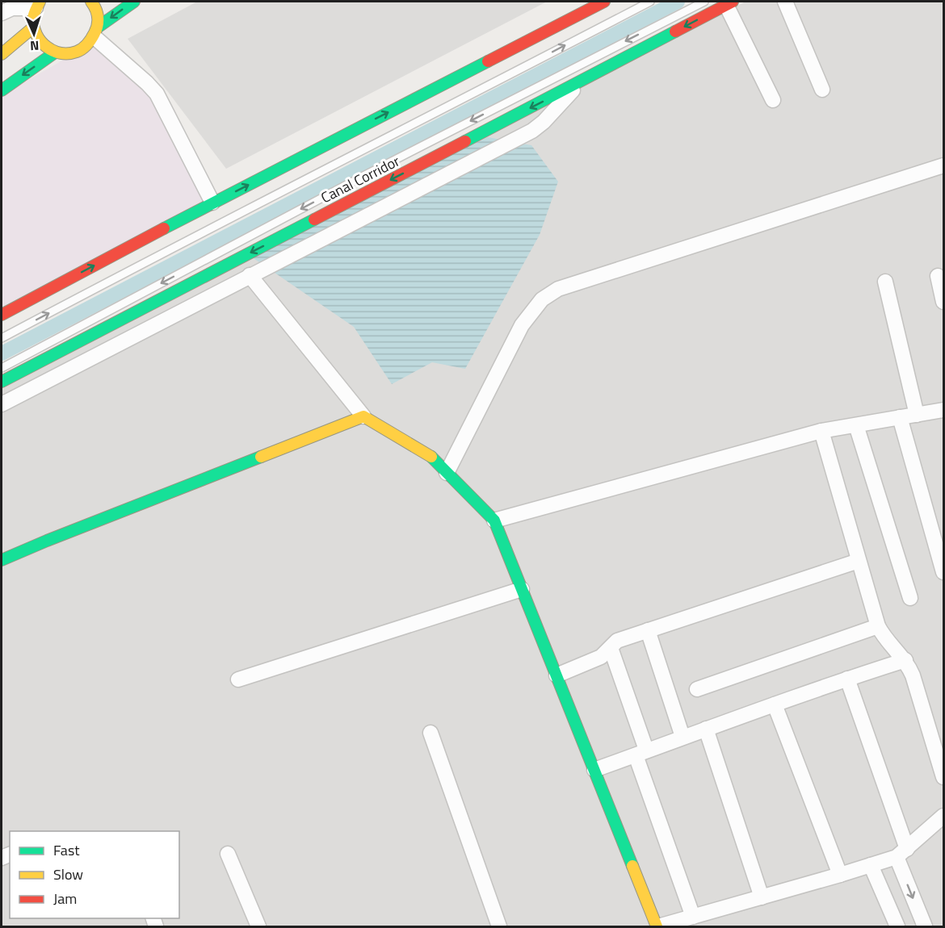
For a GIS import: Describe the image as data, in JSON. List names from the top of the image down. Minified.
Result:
{"streets":{"street":["Canal Corridor"]},"legend":["Fast","Slow","Jam"],"north":"bottom"}
